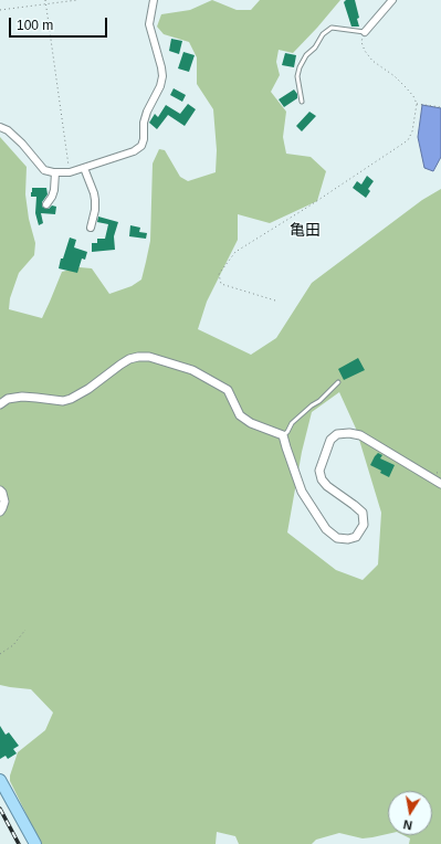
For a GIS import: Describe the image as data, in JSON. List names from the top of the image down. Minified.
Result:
{"districts":["亀田"],"scale_bar":"100 m","north":"bottom"}
